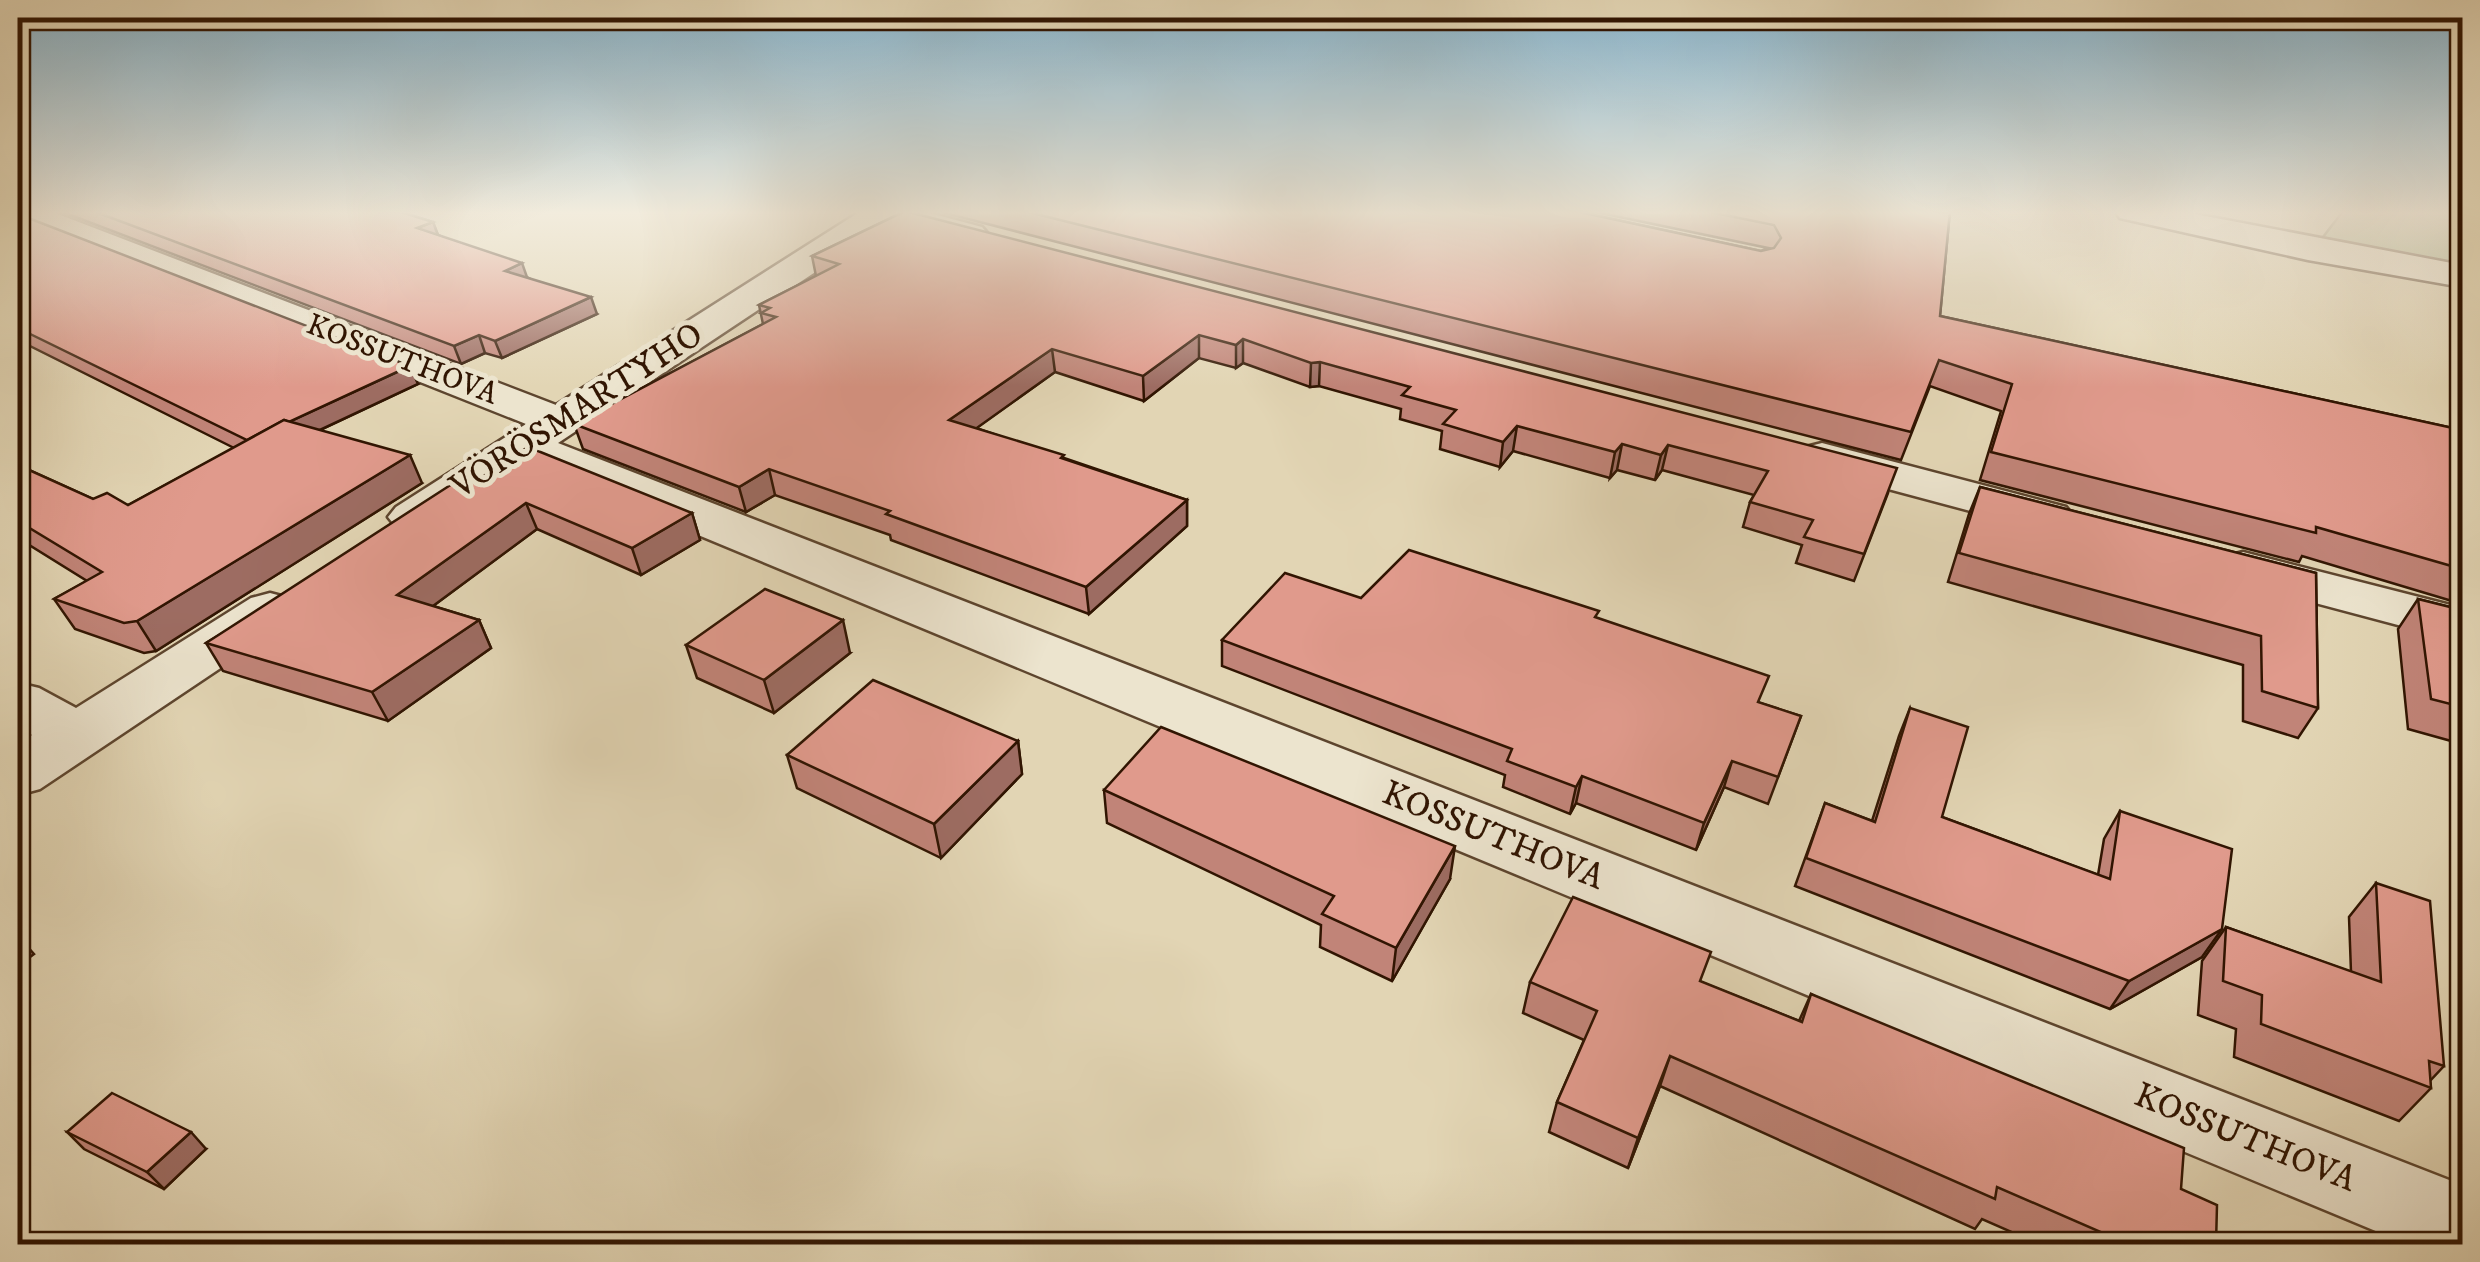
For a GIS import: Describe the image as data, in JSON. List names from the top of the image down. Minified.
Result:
{"streets":{"street":["KOSSUTHOVA","VÖRÖSMARTYHO"]},"crossings":[["KOSSUTHOVA","VÖRÖSMARTYHO"]]}
